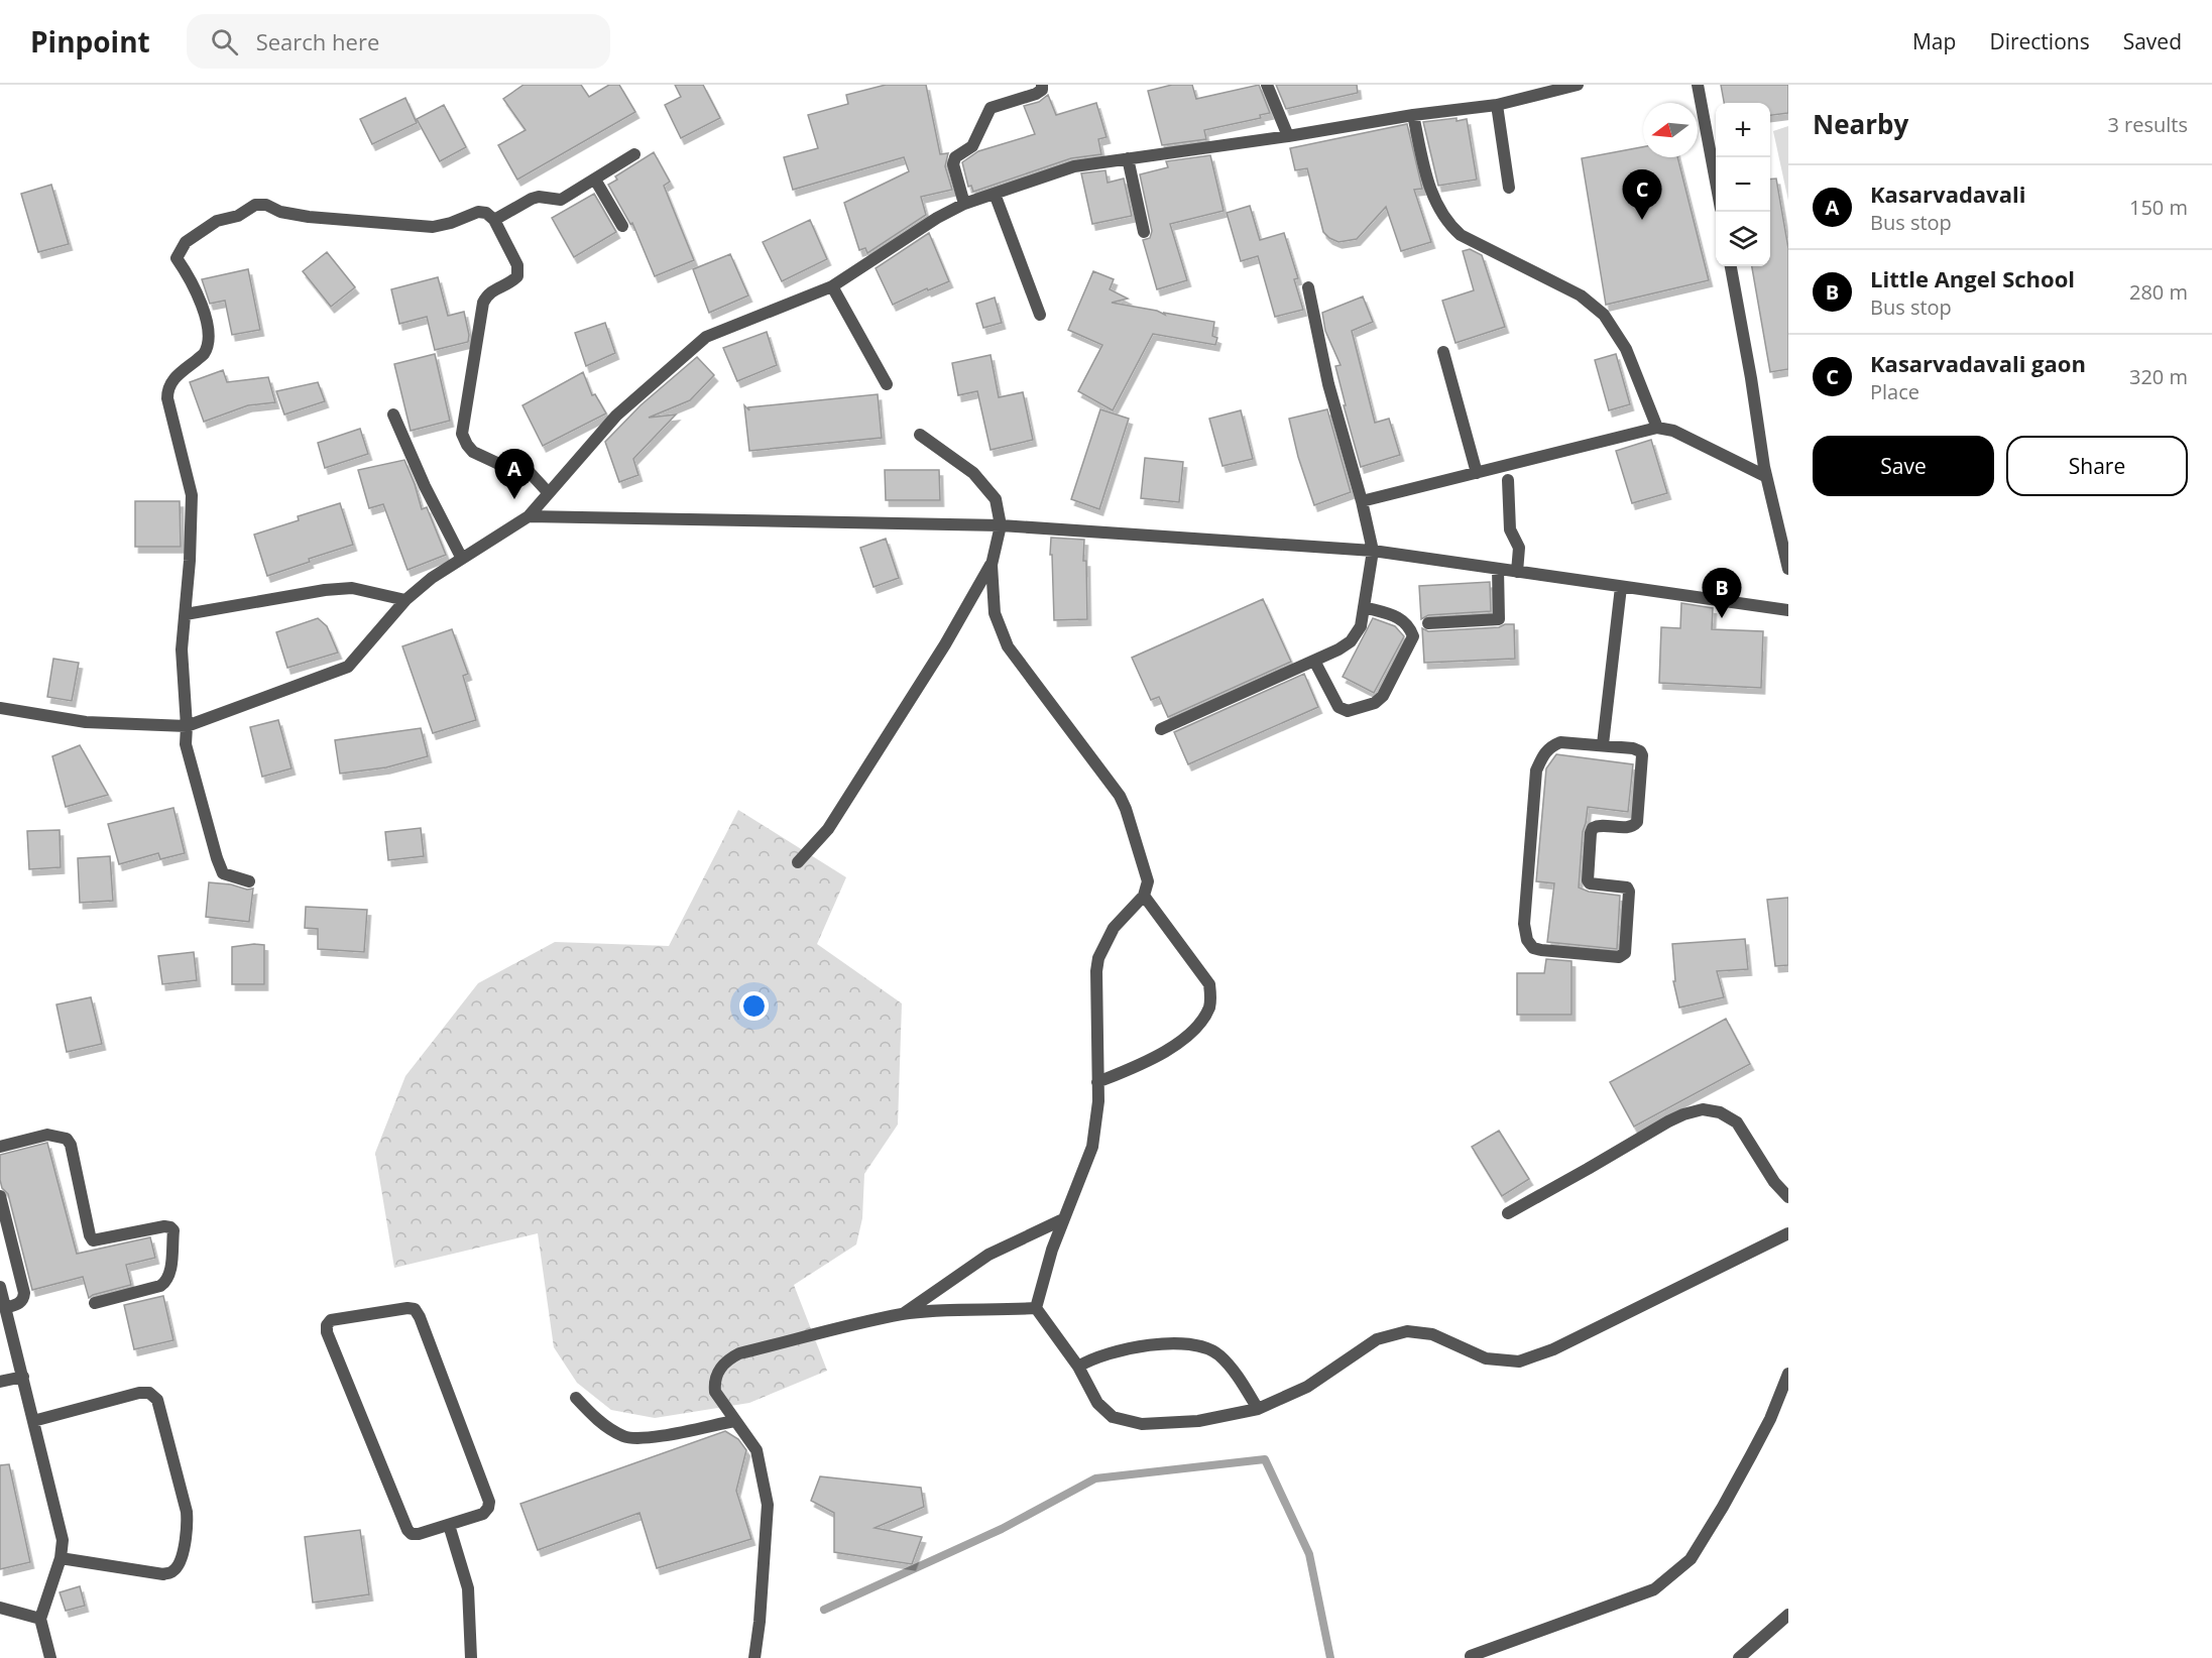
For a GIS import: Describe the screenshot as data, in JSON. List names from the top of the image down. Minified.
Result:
{"north":"left","page":{"header":"Pinpoint","search":"Search here","nav":["Map","Directions","Saved"],"heading":["Nearby","3 results"],"map_buttons":["+","−"],"list":[{"mark":"A","name":"Kasarvadavali","note":"Bus stop","value":"150 m"},{"mark":"B","name":"Little Angel School","note":"Bus stop","value":"280 m"},{"mark":"C","name":"Kasarvadavali gaon","note":"Place","value":"320 m"}],"pins":["C","A","B"],"buttons":["Save","Share"]}}
